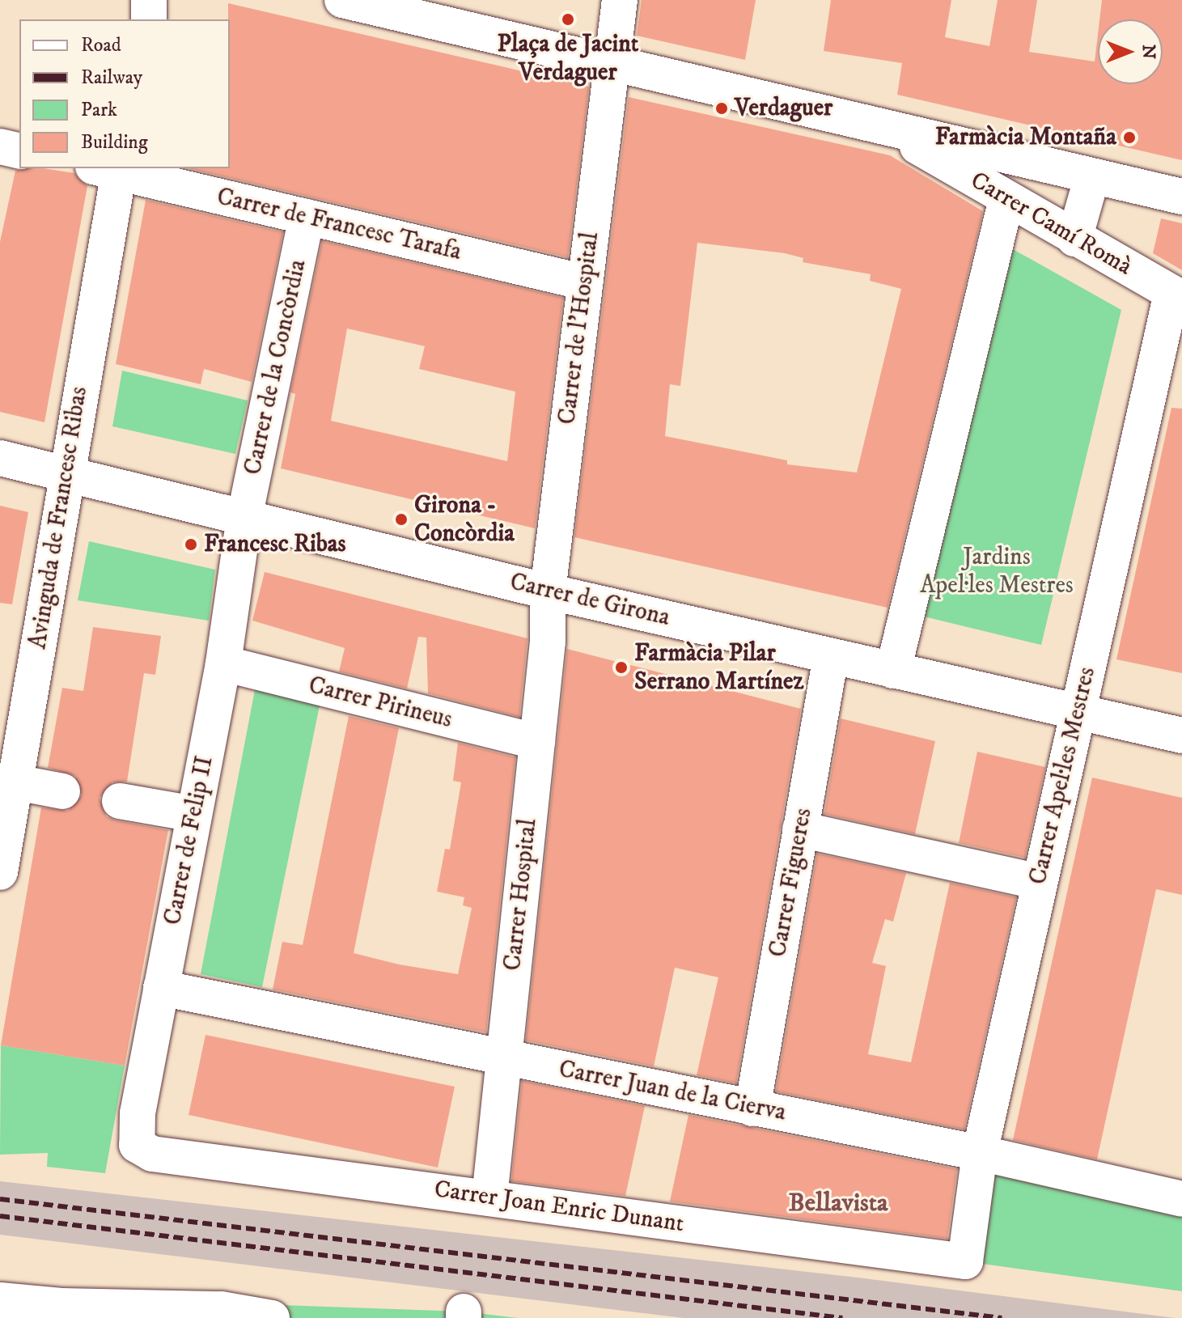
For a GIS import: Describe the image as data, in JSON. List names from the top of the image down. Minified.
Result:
{"streets":{"street":["Carrer Camí Romà","Carrer de Francesc Tarafa","Carrer de l'Hospital","Carrer de la Concòrdia","Avinguda de Francesc Ribas","Carrer de Girona","Carrer Pirineus","Carrer Apel·les Mestres","Carrer de Felip II","Carrer Figueres","Carrer Hospital","Carrer Juan de la Cierva","Carrer Joan Enric Dunant"]},"crossings":[["Carrer Camí Romà","Carrer Apel·les Mestres"],["Carrer de Francesc Tarafa","Carrer de l'Hospital"],["Carrer de Francesc Tarafa","Carrer de la Concòrdia"],["Carrer de Francesc Tarafa","Avinguda de Francesc Ribas"],["Carrer de l'Hospital","Carrer de Girona"],["Carrer de l'Hospital","Carrer Hospital"],["Carrer de la Concòrdia","Carrer de Girona"],["Carrer de la Concòrdia","Carrer de Felip II"],["Avinguda de Francesc Ribas","Carrer de Girona"],["Carrer de Girona","Carrer Apel·les Mestres"],["Carrer de Girona","Carrer de Felip II"],["Carrer de Girona","Carrer Figueres"],["Carrer de Girona","Carrer Hospital"],["Carrer Pirineus","Carrer de Felip II"],["Carrer Pirineus","Carrer Hospital"],["Carrer Apel·les Mestres","Carrer Juan de la Cierva"],["Carrer Apel·les Mestres","Carrer Joan Enric Dunant"],["Carrer de Felip II","Carrer Juan de la Cierva"],["Carrer de Felip II","Carrer Joan Enric Dunant"],["Carrer Figueres","Carrer Juan de la Cierva"],["Carrer Hospital","Carrer Juan de la Cierva"],["Carrer Hospital","Carrer Joan Enric Dunant"]],"districts":["Bellavista"],"parks":["Jardins Apel·les Mestres"],"places":["Plaça de Jacint Verdaguer","Verdaguer","Farmàcia Montaña","Girona - Concòrdia","Francesc Ribas","Farmàcia Pilar Serrano Martínez"],"legend":["Road","Railway","Park","Building"],"north":"right"}
